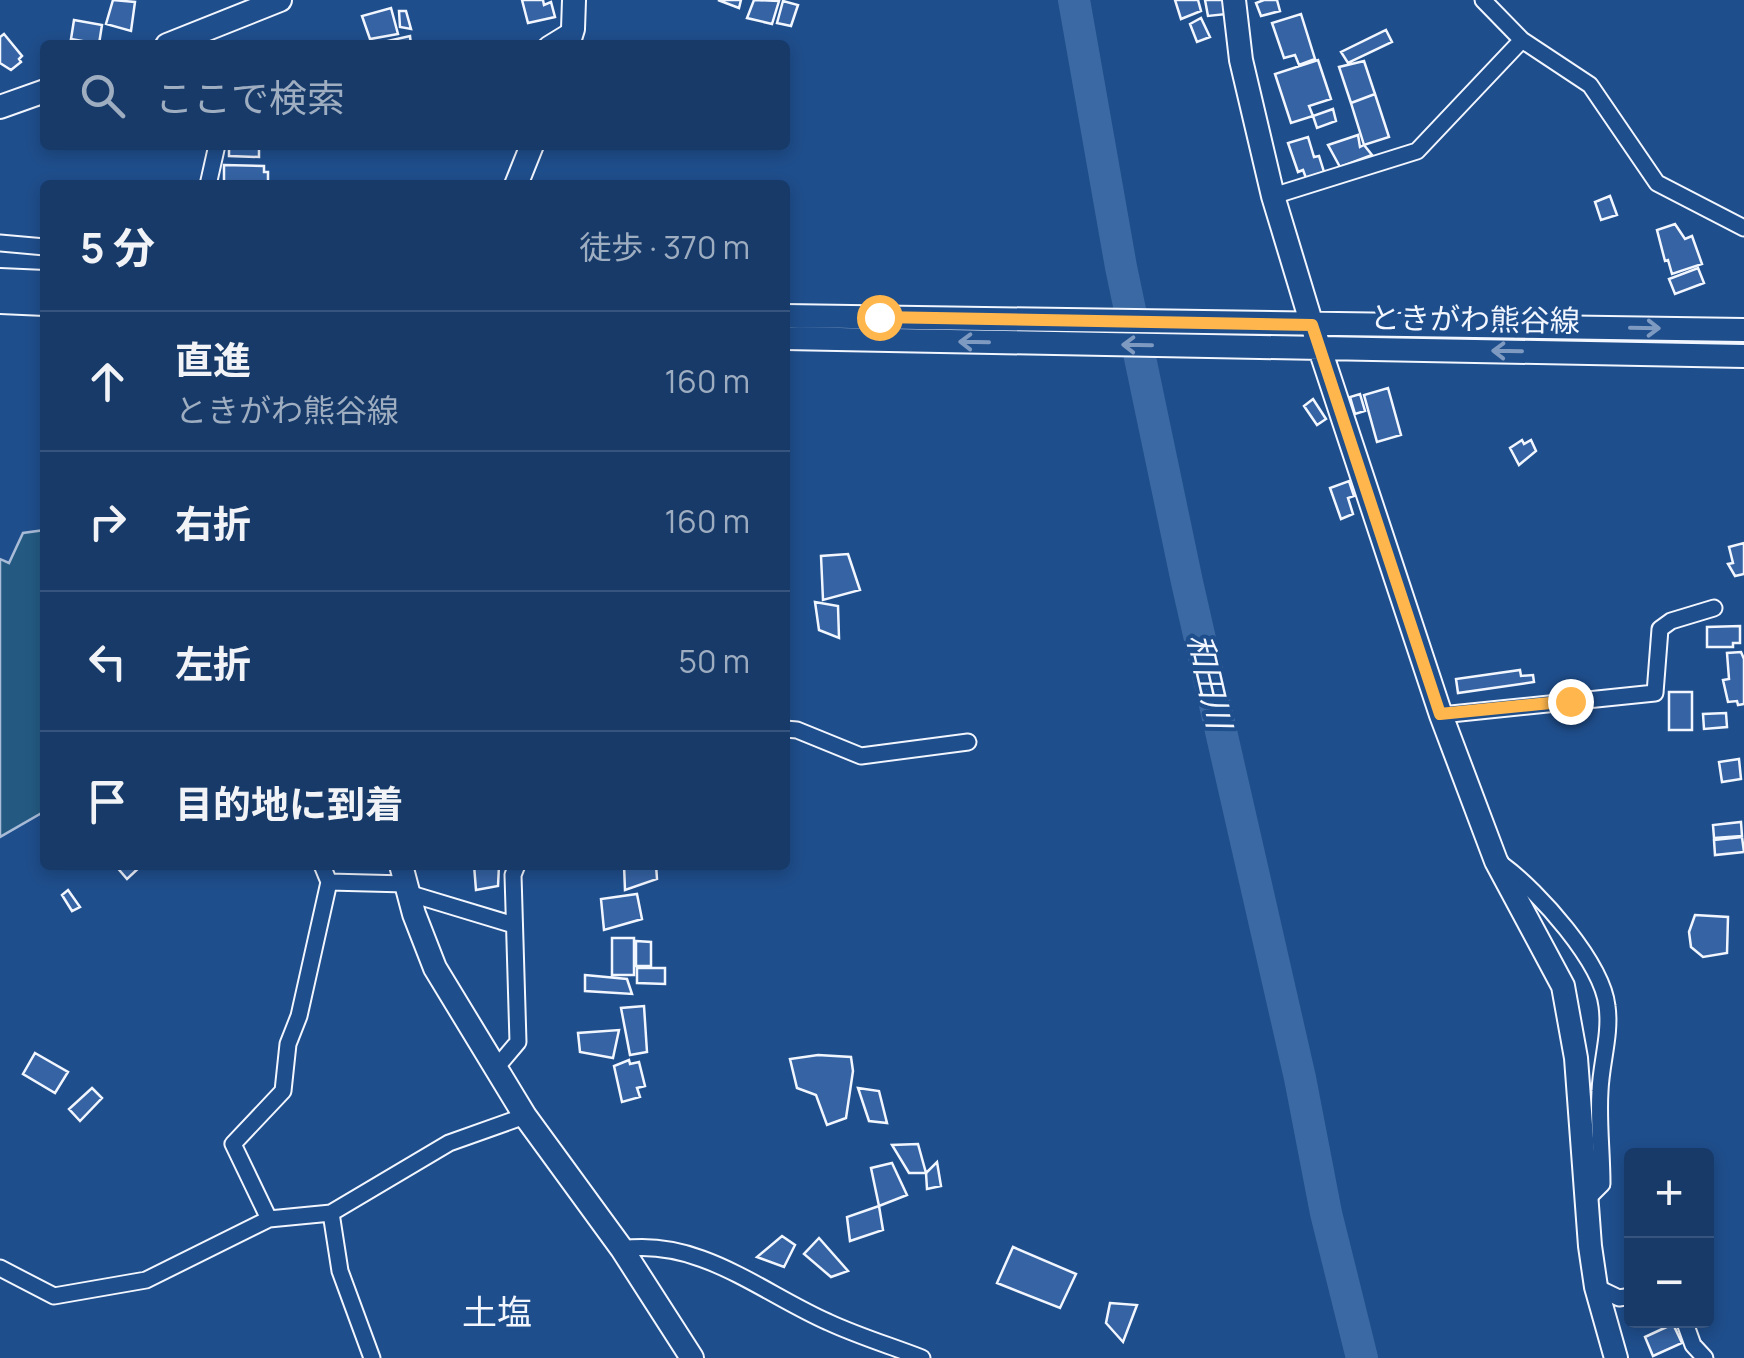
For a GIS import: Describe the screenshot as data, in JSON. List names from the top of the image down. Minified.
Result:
{"streets":{"street":["ときがわ熊谷線"]},"districts":["土塩"],"water":["和田川"],"page":{"search":"ここで検索","heading":["5 分","徒歩 · 370 m"],"list":[["直進","ときがわ熊谷線","160 m"],["右折","160 m"],["左折","50 m"],"目的地に到着"],"map_buttons":["+","−"]}}
